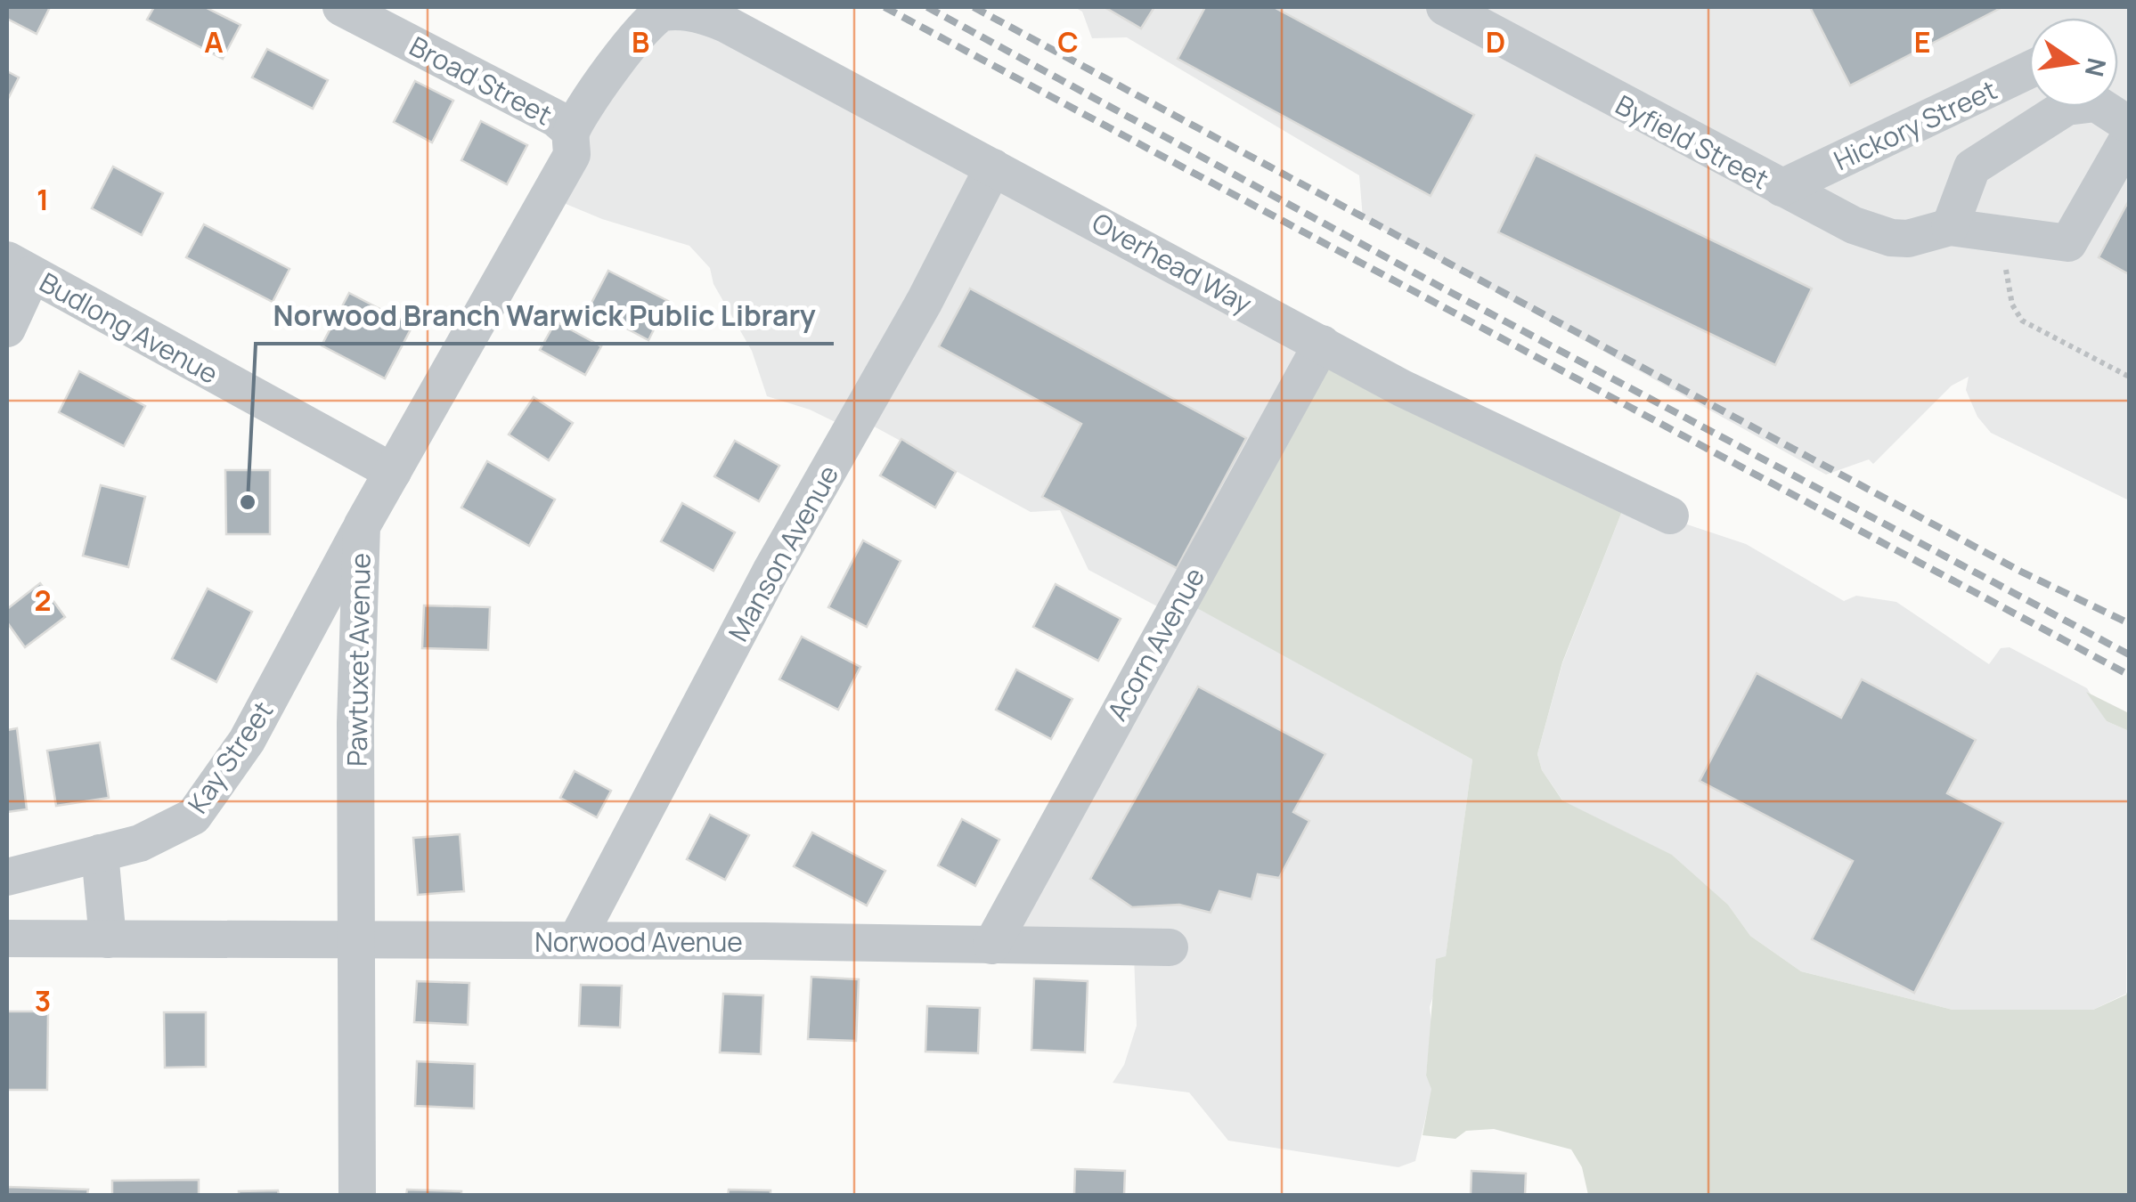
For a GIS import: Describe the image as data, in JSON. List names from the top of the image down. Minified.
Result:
{"streets":{"street":["Broad Street","Hickory Street","Byfield Street","Overhead Way","Budlong Avenue","Manson Avenue","Acorn Avenue","Pawtuxet Avenue","Kay Street","Norwood Avenue"]},"crossings":[["Broad Street","Pawtuxet Avenue"],["Hickory Street","Byfield Street"],["Overhead Way","Manson Avenue"],["Overhead Way","Acorn Avenue"],["Overhead Way","Pawtuxet Avenue"],["Budlong Avenue","Pawtuxet Avenue"],["Manson Avenue","Norwood Avenue"],["Acorn Avenue","Norwood Avenue"],["Pawtuxet Avenue","Kay Street"],["Pawtuxet Avenue","Norwood Avenue"]],"places":["Norwood Branch Warwick Public Library"],"north":"right","grid":{"columns":["A","B","C","D","E"],"rows":["1","2","3"]}}
